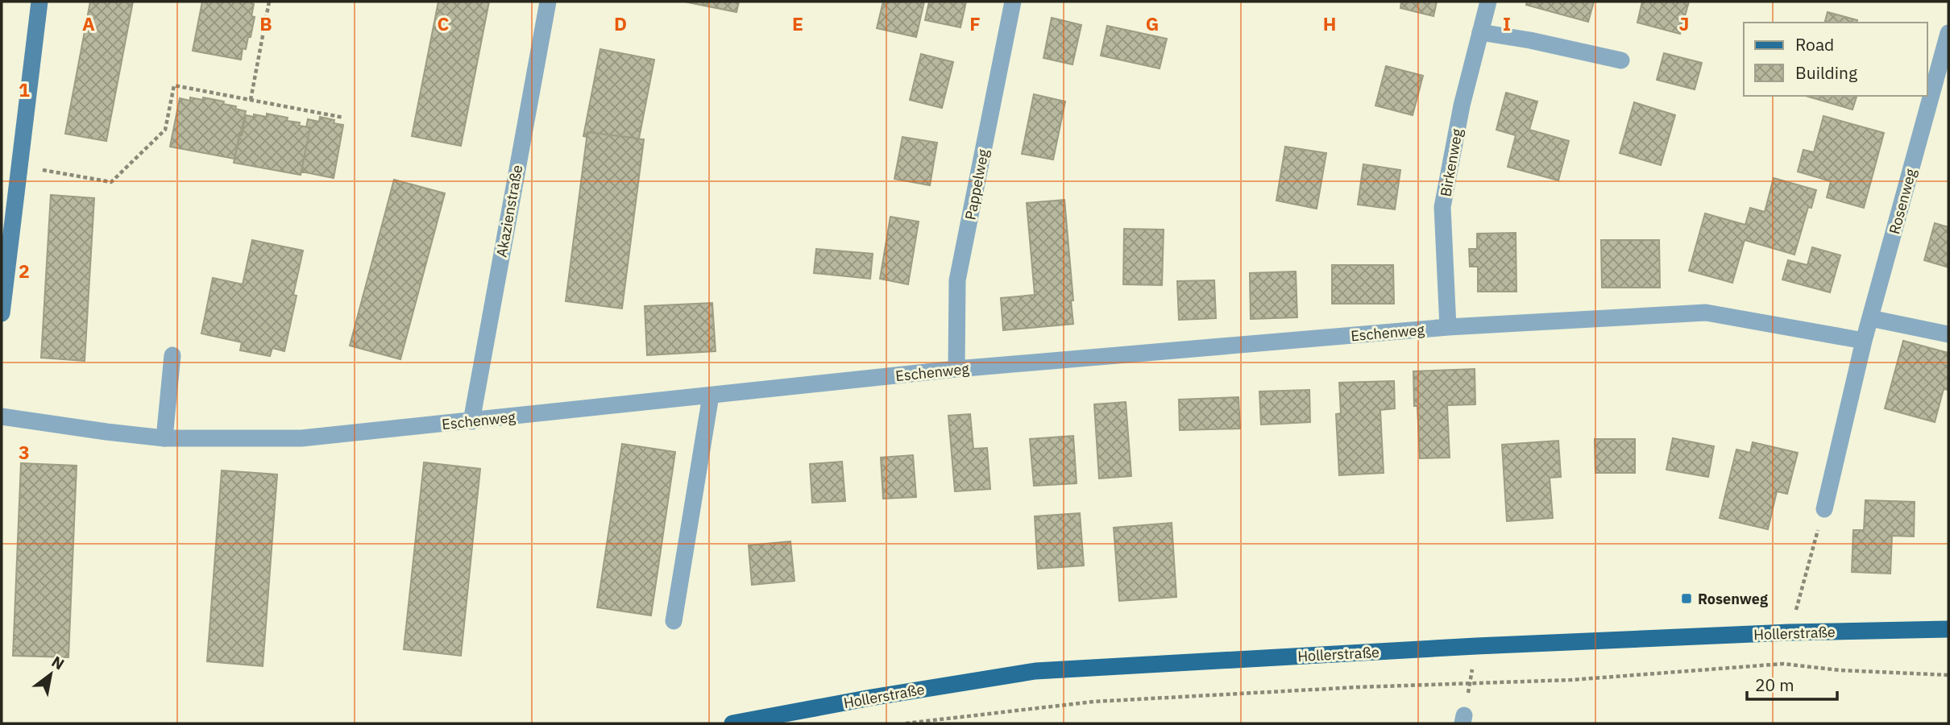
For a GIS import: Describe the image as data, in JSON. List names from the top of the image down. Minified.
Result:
{"streets":{"main road":["Hollerstraße"],"street":["Birkenweg","Pappelweg","Rosenweg","Akazienstraße","Eschenweg"]},"crossings":[["Birkenweg","Eschenweg"],["Pappelweg","Eschenweg"],["Rosenweg","Eschenweg"],["Akazienstraße","Eschenweg"]],"places":{"transit":["Rosenweg"]},"legend":["Road","Building"],"scale_bar":"20 m","north":"top right","grid":{"columns":["A","B","C","D","E","F","G","H","I","J"],"rows":["1","2","3"]}}
